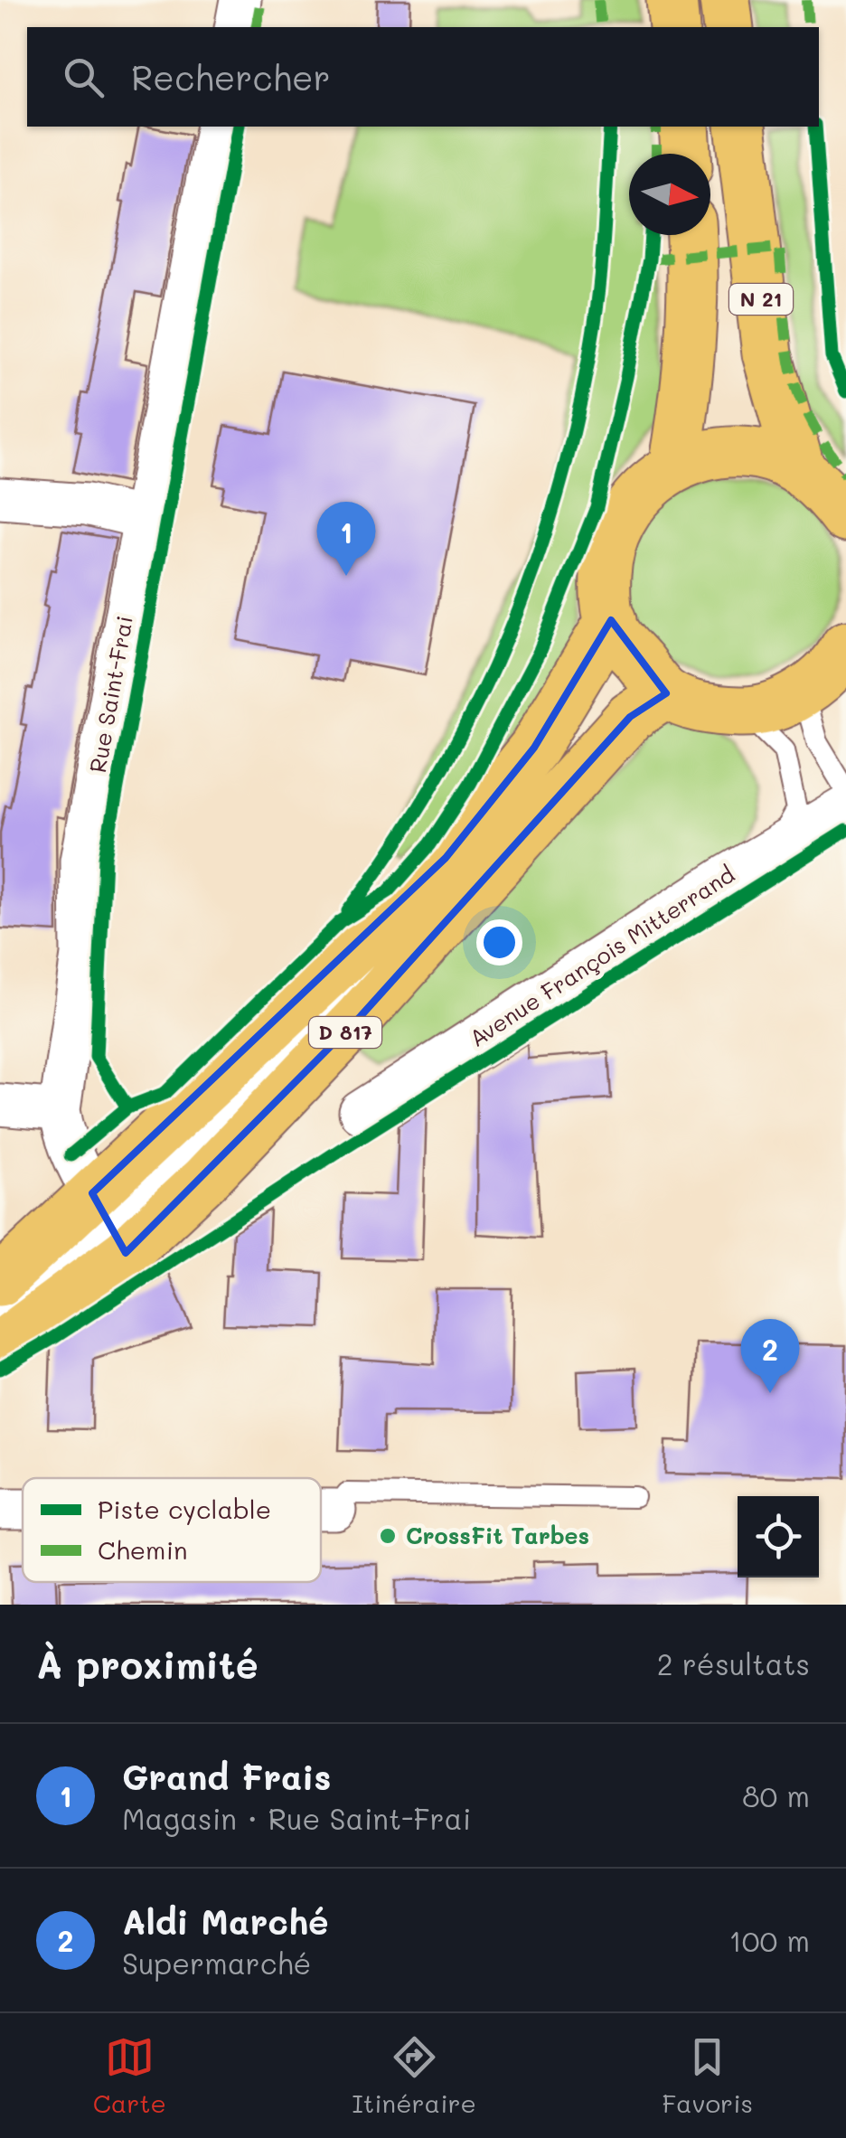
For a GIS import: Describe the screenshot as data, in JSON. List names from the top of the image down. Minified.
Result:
{"streets":{"main road":["N 21","D 817"],"street":["Rue Saint-Frai","Avenue François Mitterrand"]},"crossings":[["Rue Saint-Frai","D 817"]],"places":["CrossFit Tarbes"],"legend":["Piste cyclable","Chemin"],"north":"right","page":{"search":"Rechercher","pins":["1","2"],"heading":["À proximité","2 résultats"],"list":[{"mark":"1","name":"Grand Frais","note":"Magasin · Rue Saint-Frai","value":"80 m"},{"mark":"2","name":"Aldi Marché","note":"Supermarché","value":"100 m"}],"nav":["Carte","Itinéraire","Favoris"]}}
